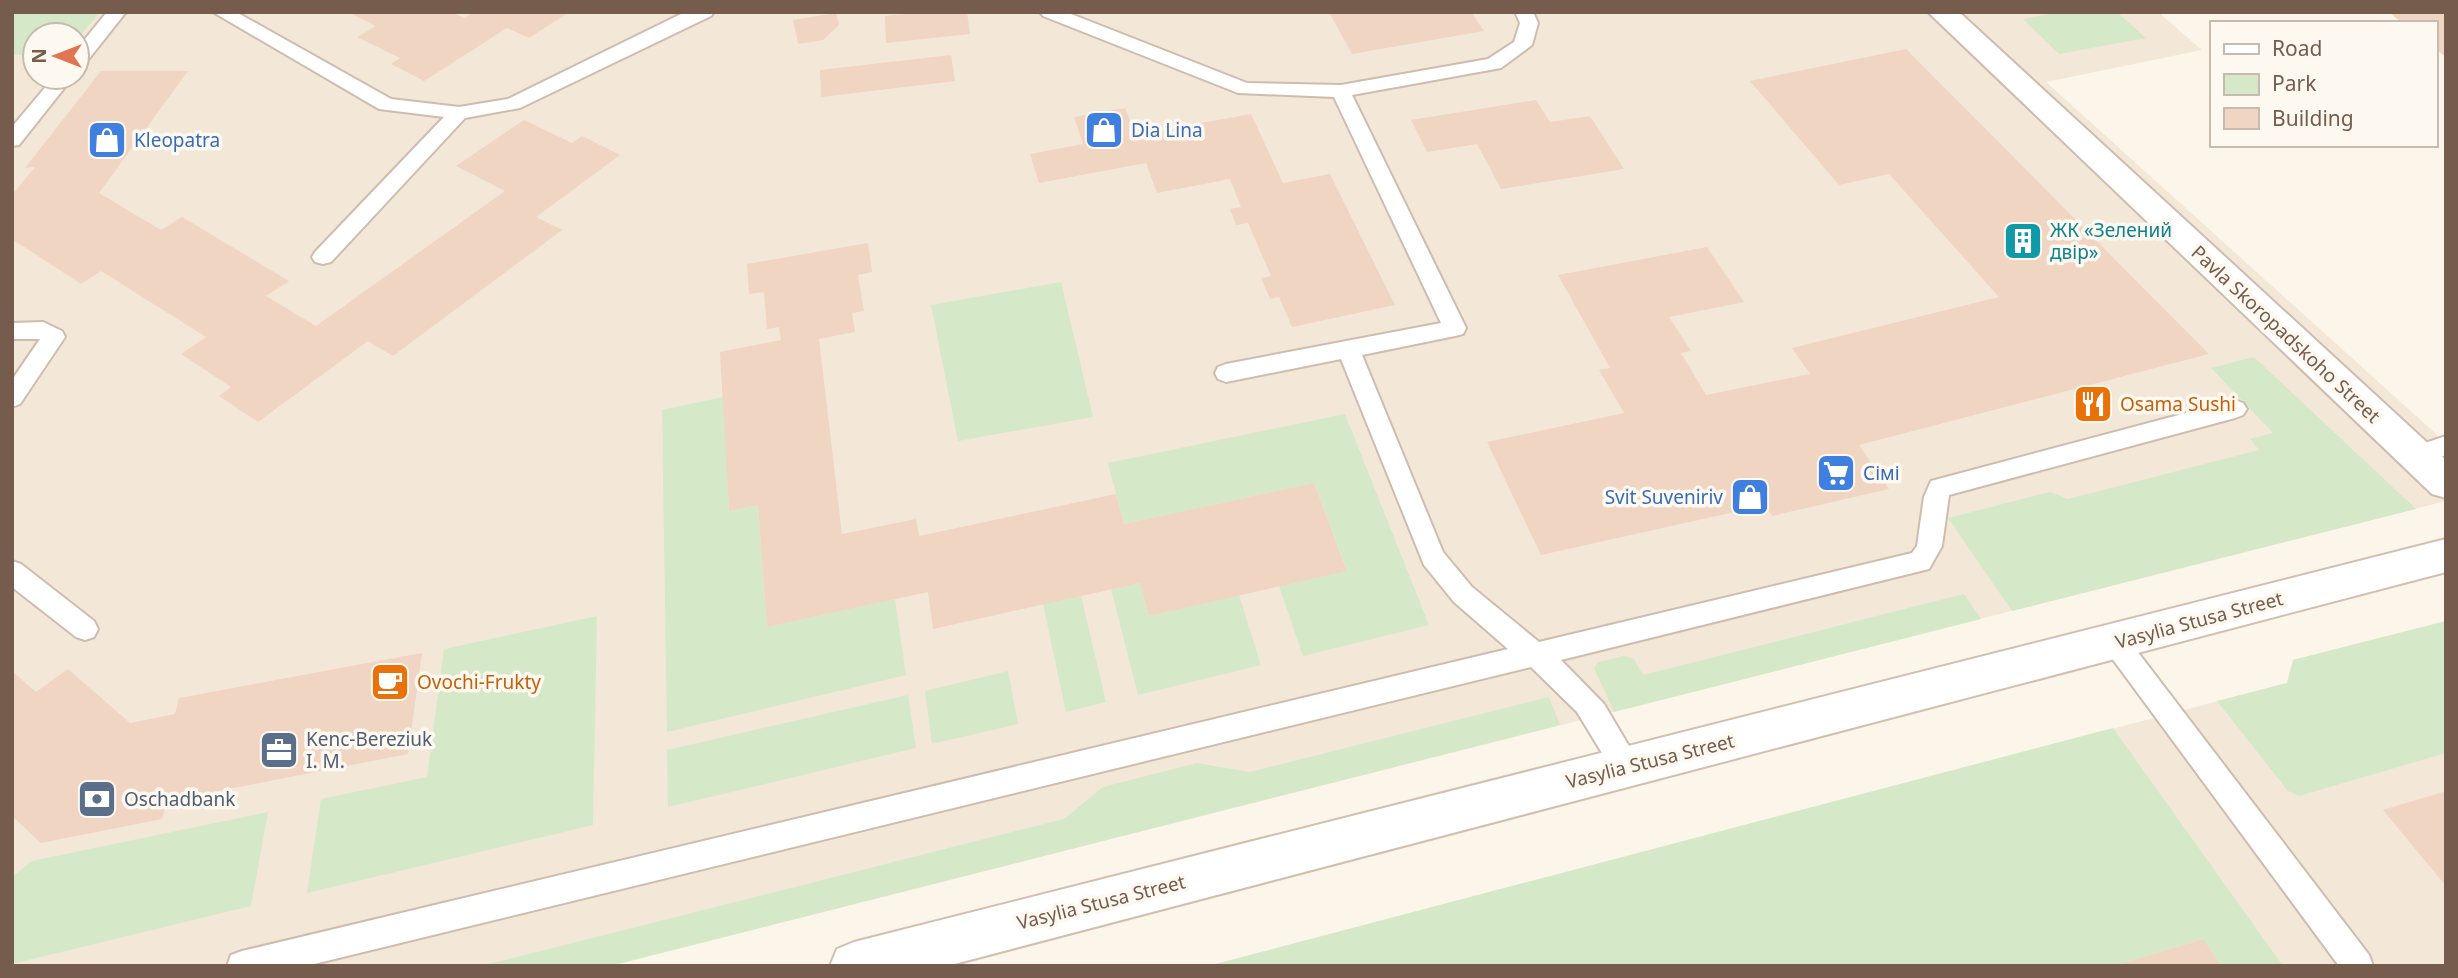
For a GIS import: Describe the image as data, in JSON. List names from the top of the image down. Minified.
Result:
{"streets":{"street":["Pavla Skoropadskoho Street","Vasylia Stusa Street"]},"places":{"shop":["Dia Lina","Kleopatra","Svit Suveniriv"],"building":["ЖК «Зелений двір»"],"restaurant":["Osama Sushi"],"supermarket":["Сімі"],"cafe":["Ovochi-Frukty"],"office":["Kenc-Bereziuk I. M."],"bank":["Oschadbank"]},"legend":["Road","Park","Building"],"north":"left"}
